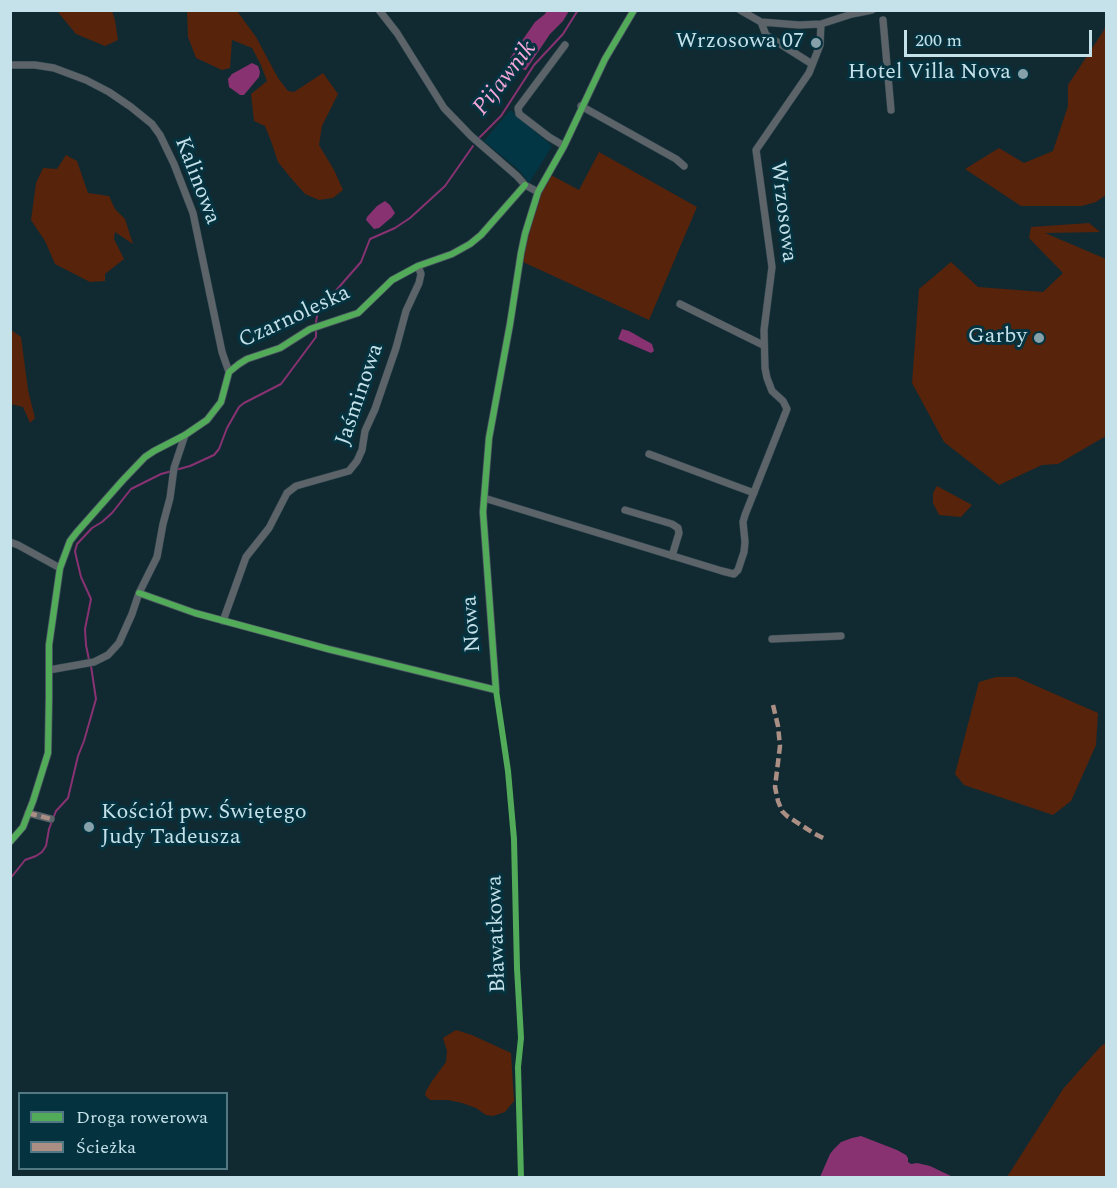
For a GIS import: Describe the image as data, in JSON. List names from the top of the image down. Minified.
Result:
{"streets":{"street":["Kalinowa","Wrzosowa","Czarnoleska","Jaśminowa","Nowa"],"cycle path":["Bławatkowa"]},"crossings":[["Kalinowa","Czarnoleska"],["Wrzosowa","Nowa"],["Czarnoleska","Jaśminowa"],["Jaśminowa","Nowa"]],"water":["Pijawnik"],"places":["Wrzosowa 07","Hotel Villa Nova","Garby","Kościół pw. Świętego Judy Tadeusza"],"legend":["Droga rowerowa","Ścieżka"],"scale_bar":"200 m"}
